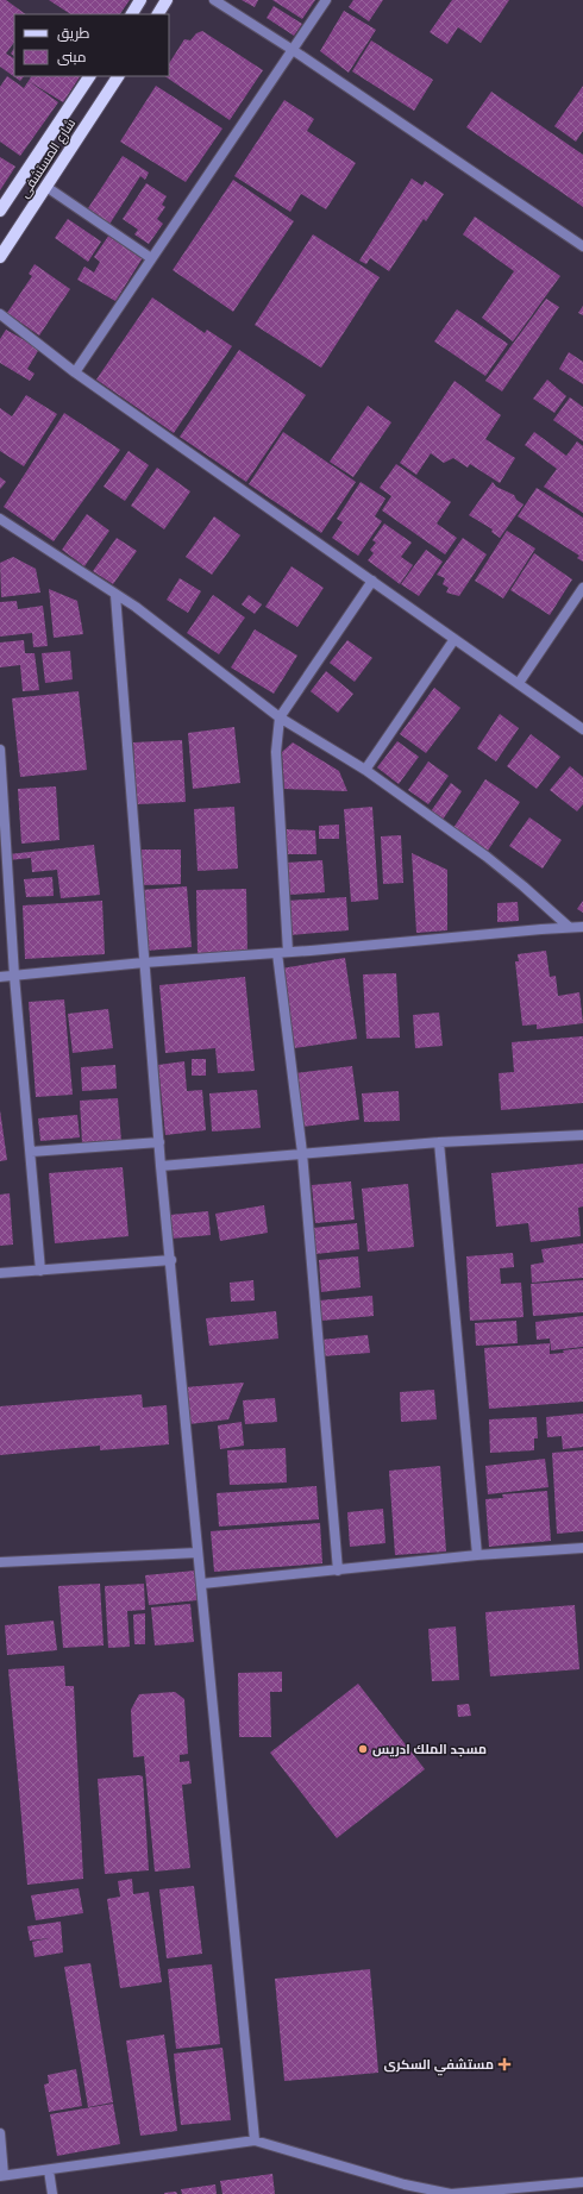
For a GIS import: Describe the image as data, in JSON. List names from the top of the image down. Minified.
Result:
{"streets":{"main road":["شارع المستشفى"]},"places":{"other":["مسجد الملك ادريس"],"health":["مستشفي السكرى"]},"legend":["طريق","مبنى"]}
